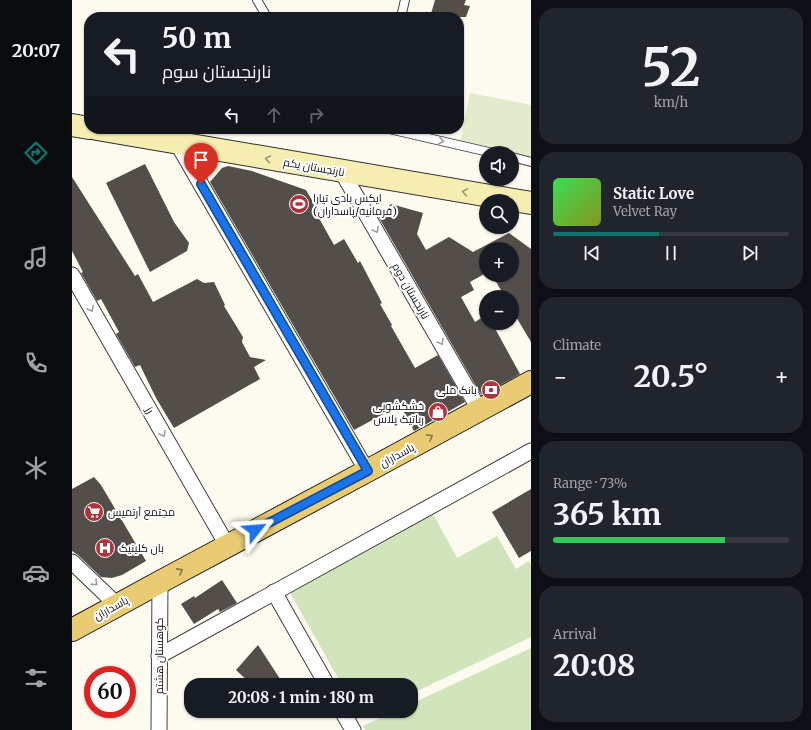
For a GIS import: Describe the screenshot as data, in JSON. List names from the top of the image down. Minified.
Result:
{"streets":{"main road":["نارنجستان یکم","پاسداران"],"street":["نارنجستان دوم","رز","کوهستان هشتم"]},"crossings":[["نارنجستان یکم","نارنجستان دوم"],["نارنجستان دوم","پاسداران"],["رز","پاسداران"],["پاسداران","کوهستان هشتم"]],"one_way":["نارنجستان یکم","رز","پاسداران"],"places":{"sports":["ایکس بادی تیارا (فرمانیه/پاسداران)"],"bank":["بانک ملی"],"shop":["خشکشویی رباتیک پلاس"],"supermarket":["مجتمع آرتمیس"],"hospital":["بان کلینیک"]},"page":{"tabs":"20:07","tile":[["52","km/h"],"Climate",["Range · 73%","365 km"],["Arrival","20:08"]],"turn":["50 m","نارنجستان سوم"],"map_buttons":["+","−"],"song":["Static Love","Velvet Ray"],"heat":["−","20.5°","+"],"limit":"60","trip":"20:08 · 1 min · 180 m"}}
